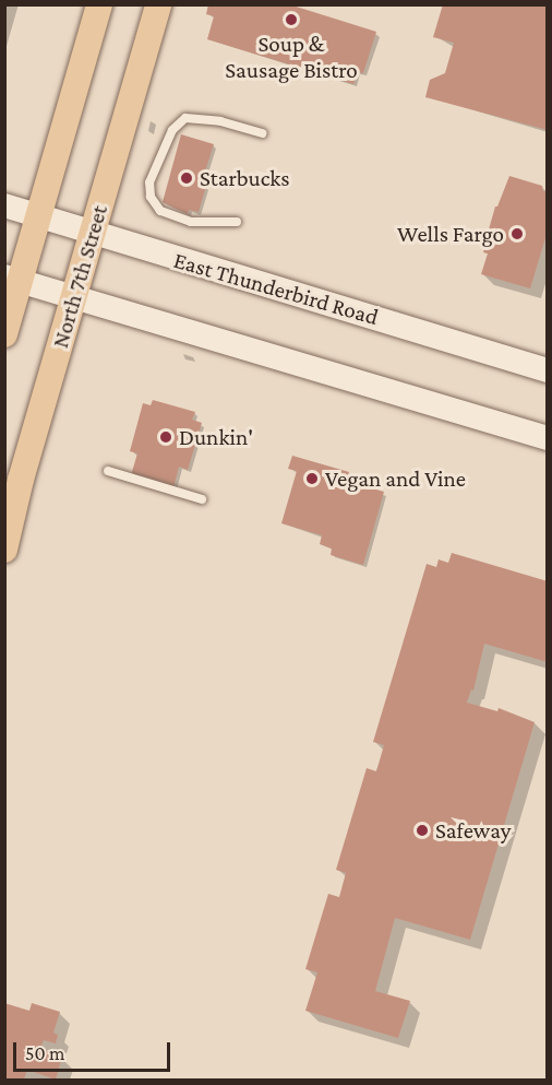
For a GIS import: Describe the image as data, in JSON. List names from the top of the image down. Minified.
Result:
{"streets":{"main road":["North 7th Street","East Thunderbird Road"]},"crossings":[["North 7th Street","East Thunderbird Road"]],"places":["Soup & Sausage Bistro","Starbucks","Wells Fargo","Dunkin'","Vegan and Vine","Safeway"],"scale_bar":"50 m"}
